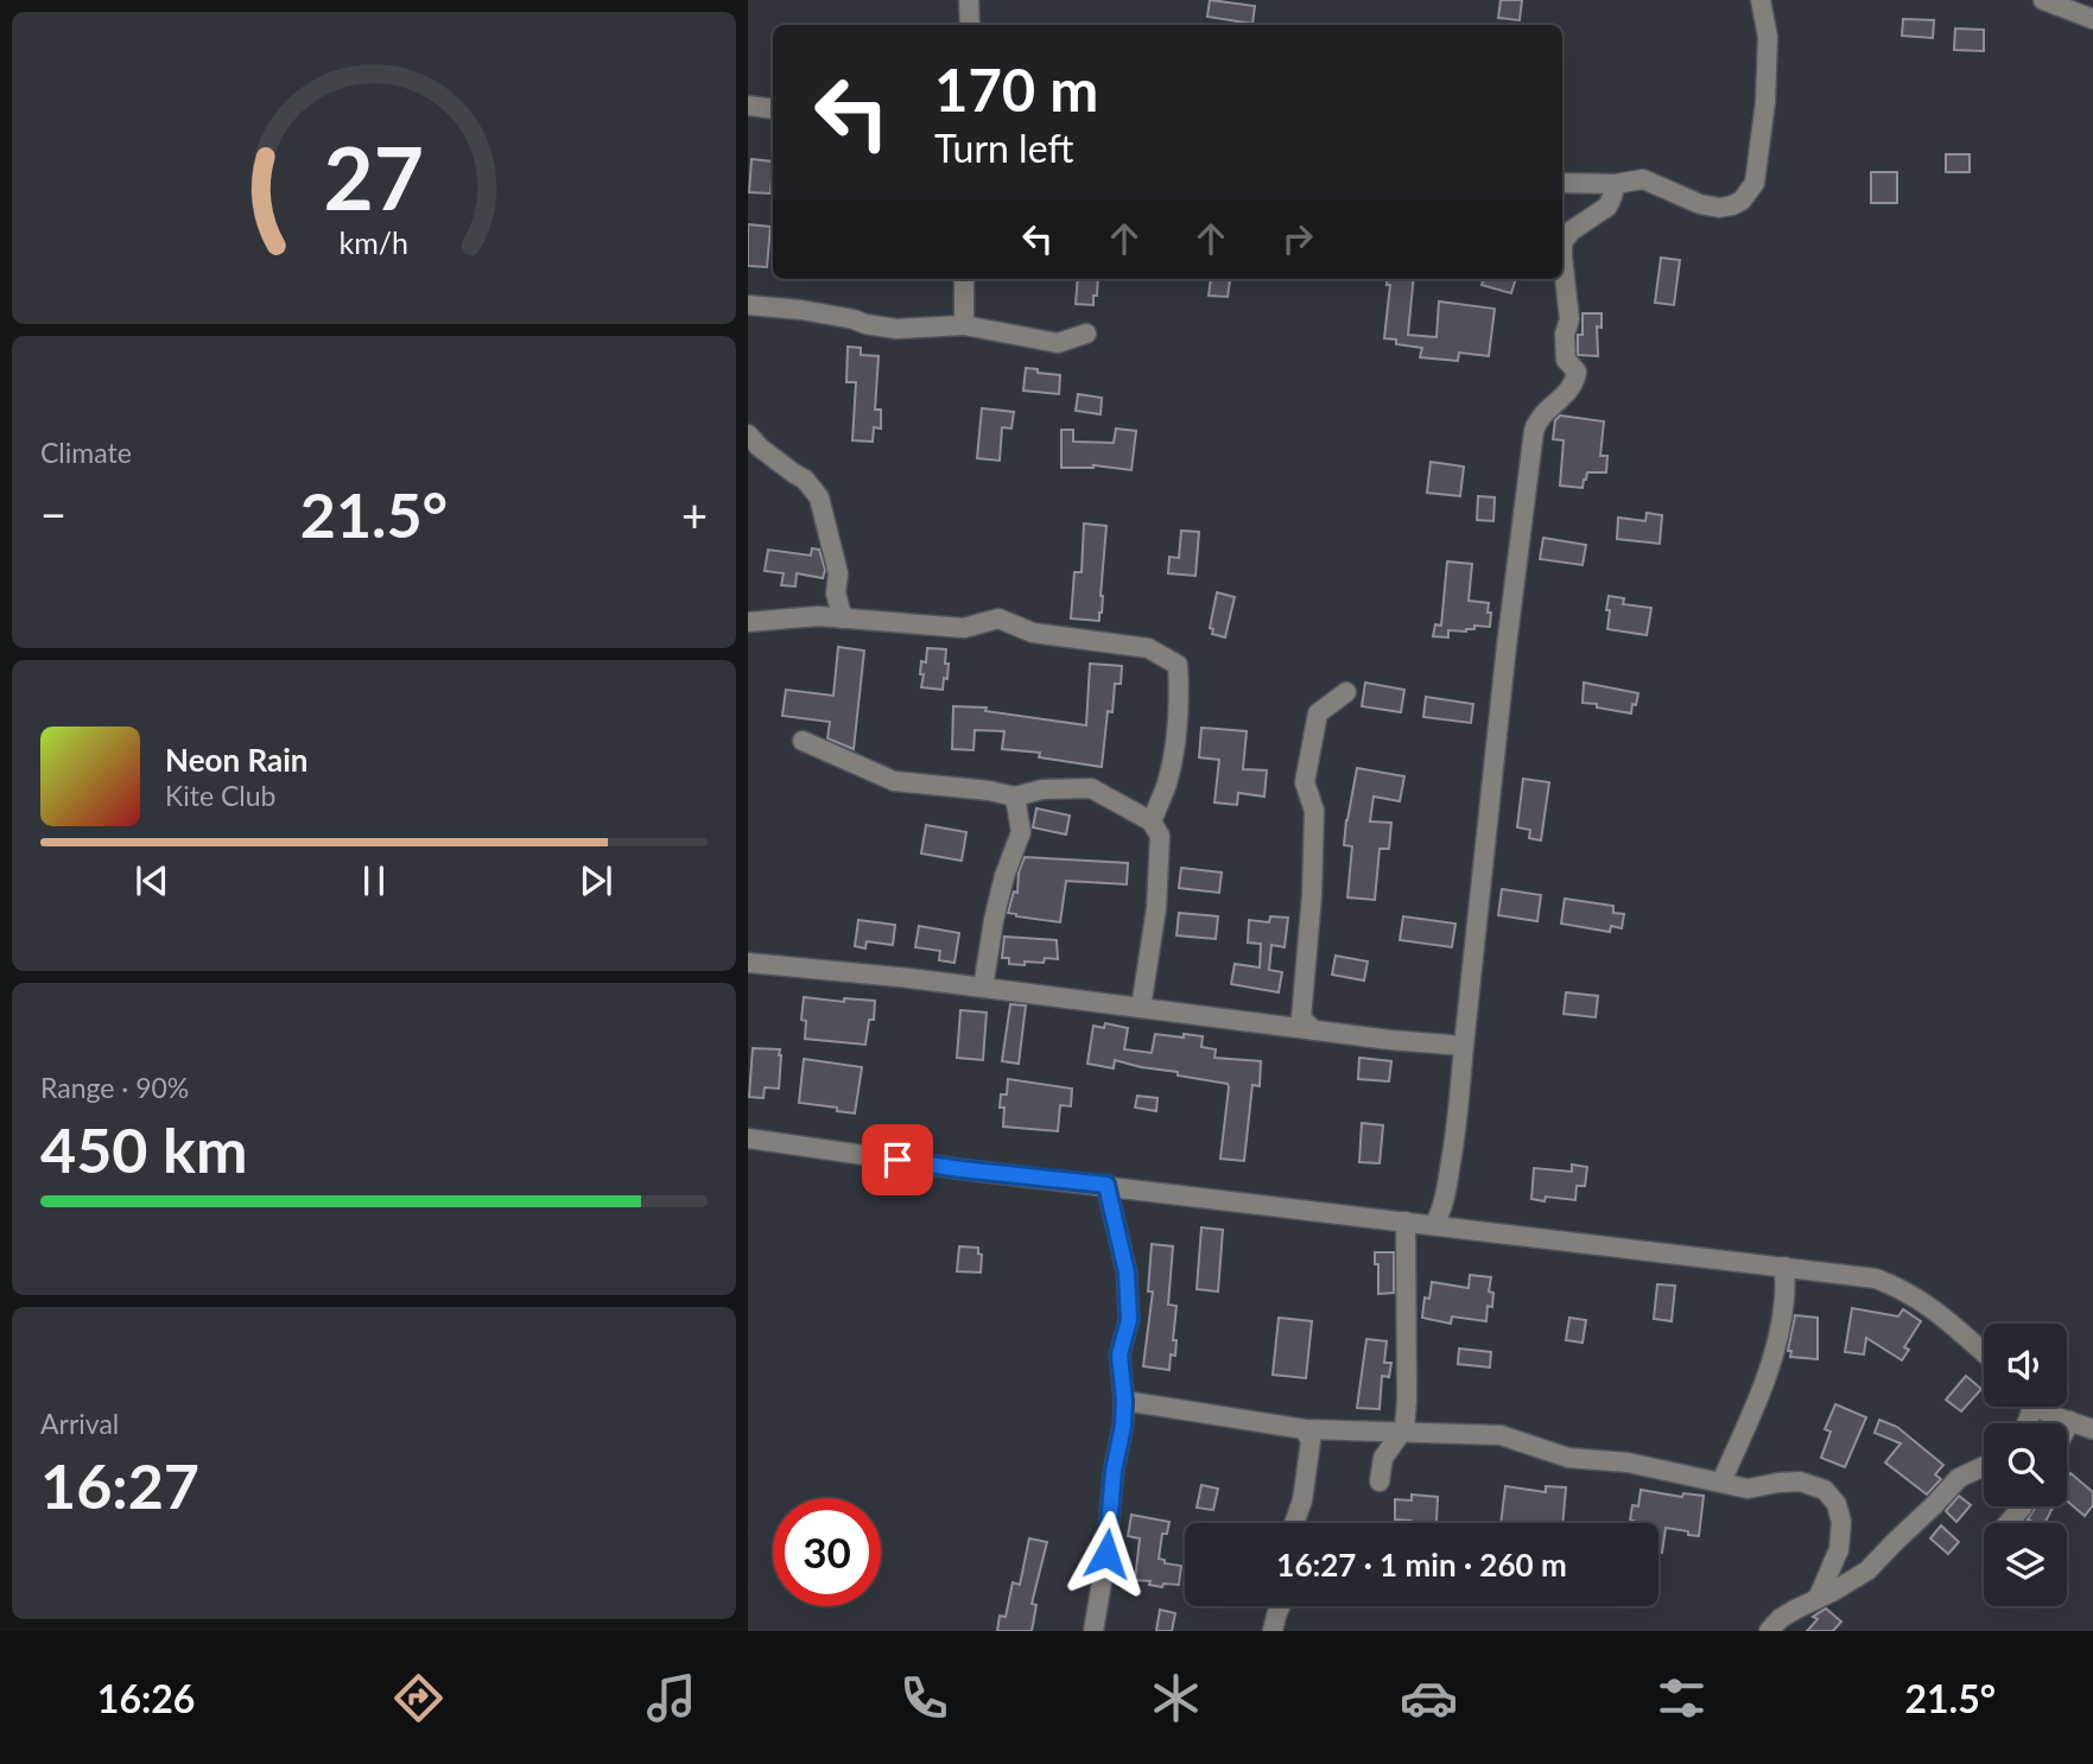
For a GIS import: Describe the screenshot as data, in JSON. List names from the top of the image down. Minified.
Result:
{"page":{"turn":["170 m","Turn left"],"tile":["Climate",["Range · 90%","450 km"],["Arrival","16:27"]],"heat":["−","21.5°","+"],"song":["Neon Rain","Kite Club"],"limit":"30","trip":"16:27 · 1 min · 260 m","tabs":["16:26","21.5°"],"gauge":["27","km/h"]}}
